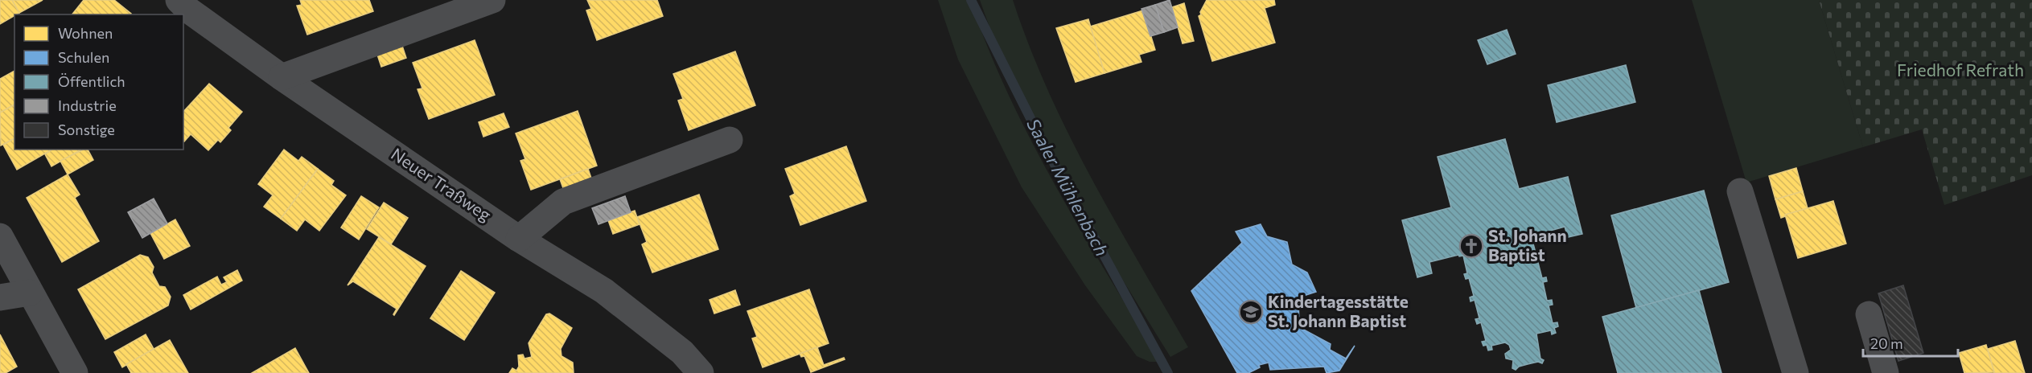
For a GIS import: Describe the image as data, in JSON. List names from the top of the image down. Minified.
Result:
{"streets":{"street":["Neuer Traßweg"]},"water":["Saaler Mühlenbach"],"parks":["Friedhof Refrath"],"places":{"church":["St. Johann Baptist"],"school or university":["Kindertagesstätte St. Johann Baptist"]},"legend":["Wohnen","Schulen","Öffentlich","Industrie","Sonstige"],"scale_bar":"20 m"}
